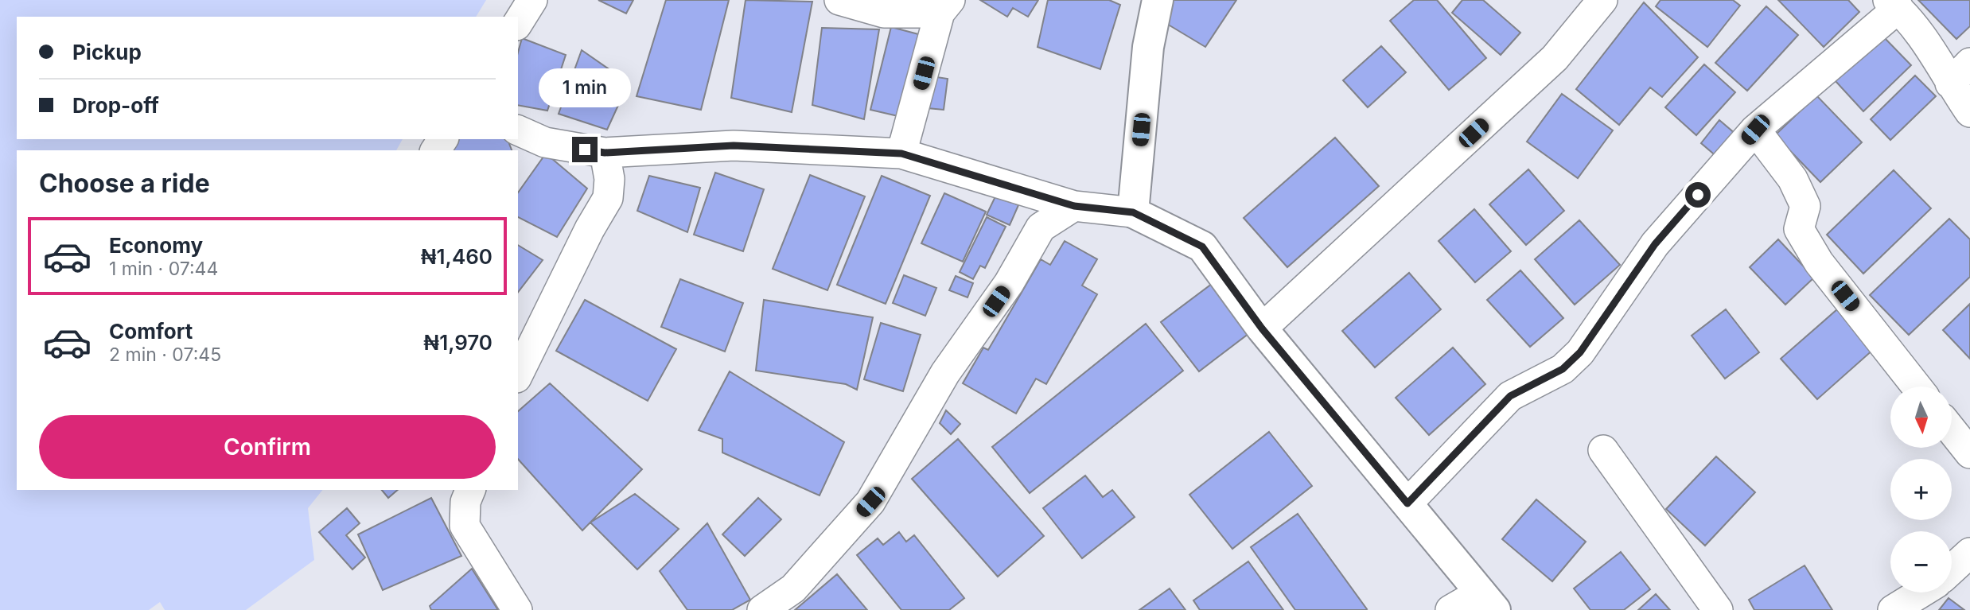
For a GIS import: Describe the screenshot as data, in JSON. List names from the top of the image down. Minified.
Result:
{"north":"bottom","page":{"banner":["Pickup","Drop-off"],"bubble":"1 min","heading":"Choose a ride","list":[{"name":"Economy","note":"1 min · 07:44","value":"₦1,460"},{"name":"Comfort","note":"2 min · 07:45","value":"₦1,970"}],"map_buttons":["+","−"],"buttons":"Confirm"}}
